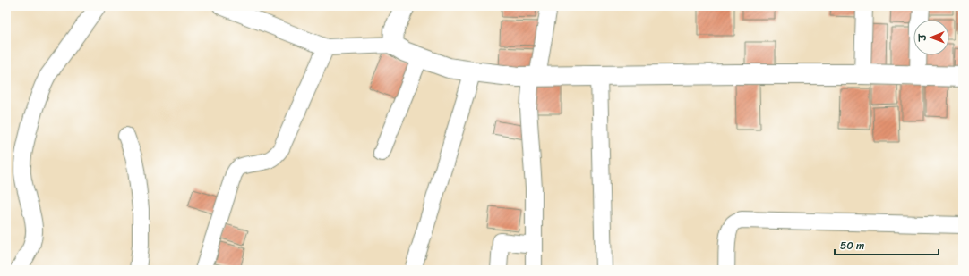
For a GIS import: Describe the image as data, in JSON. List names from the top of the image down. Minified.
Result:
{"scale_bar":"50 m","north":"left"}
